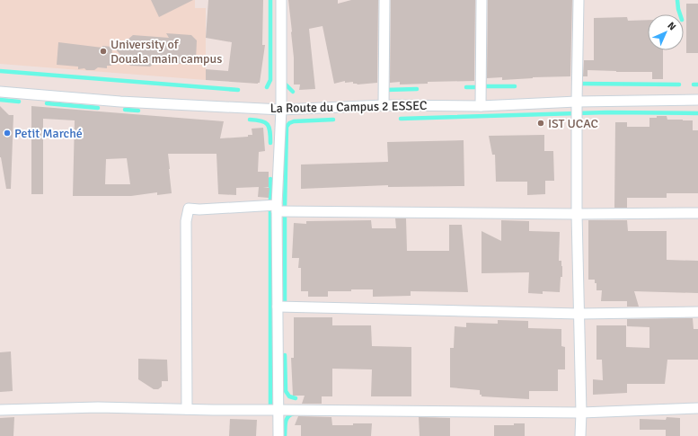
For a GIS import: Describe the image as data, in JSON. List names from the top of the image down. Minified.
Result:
{"streets":{"street":["La Route du Campus 2 ESSEC"]},"places":["University of Douala main campus","IST UCAC","Petit Marché"],"north":"top right"}
